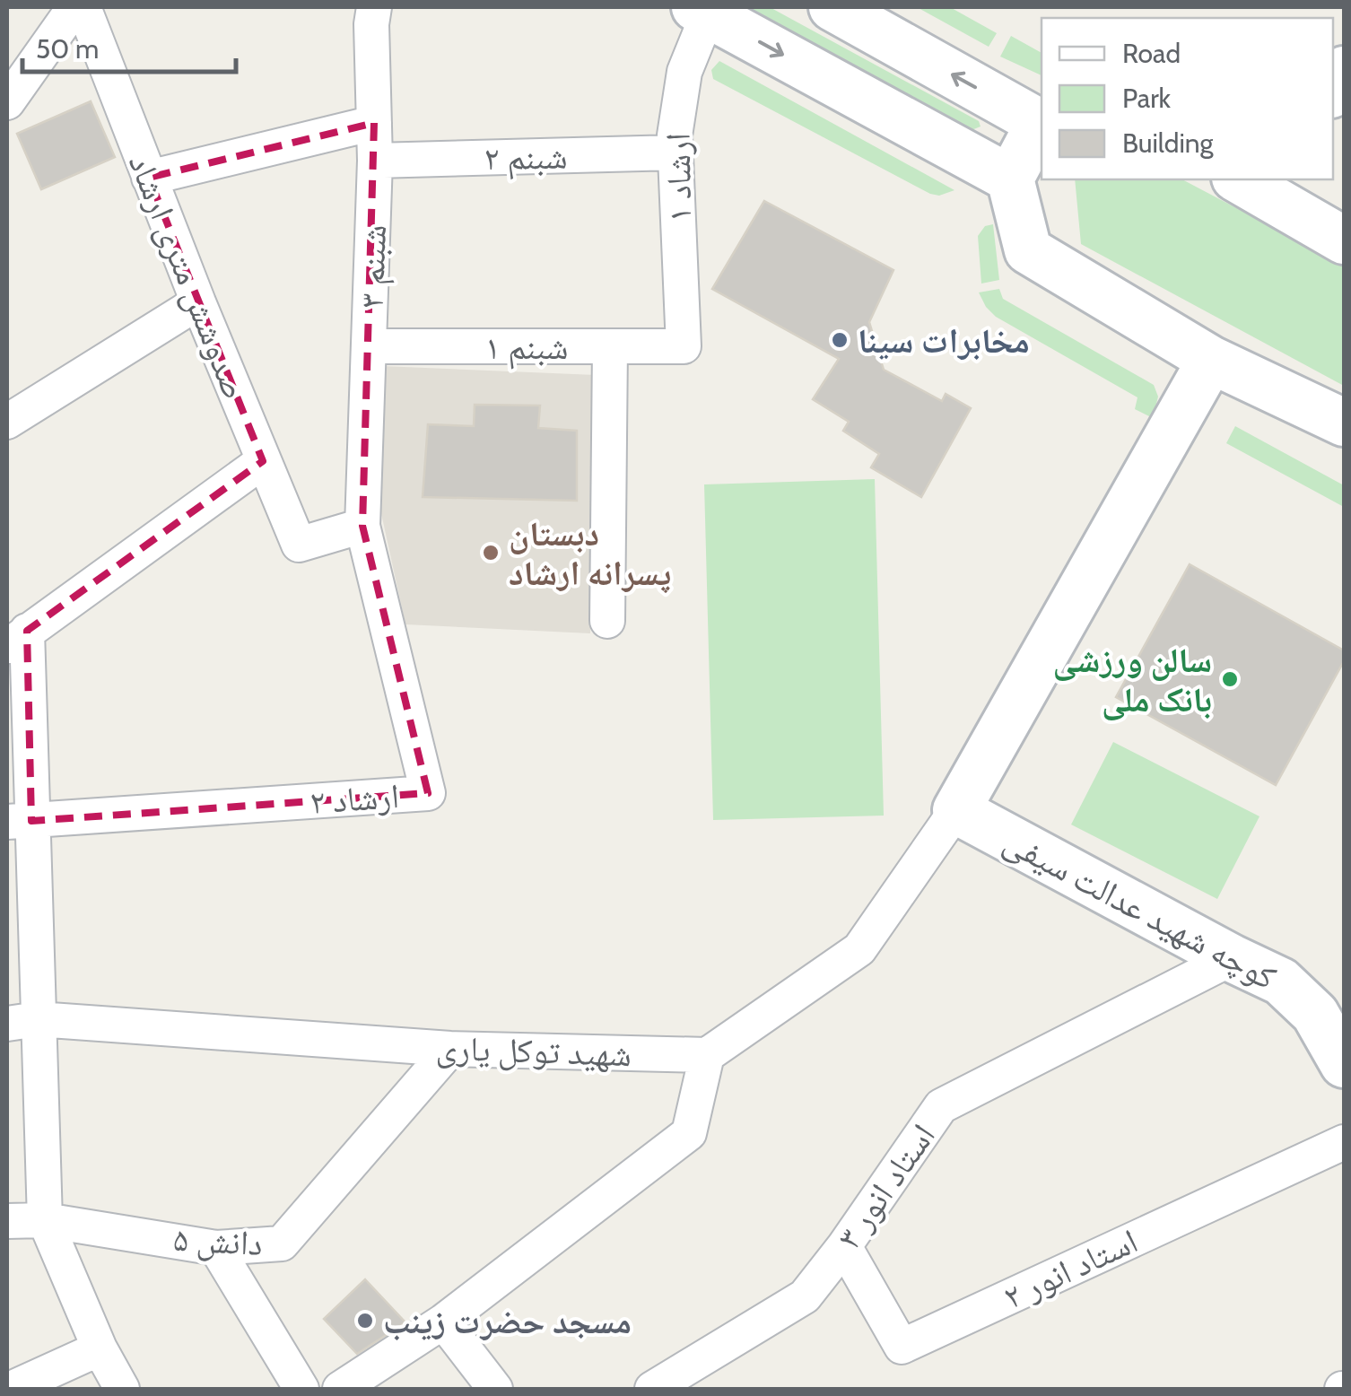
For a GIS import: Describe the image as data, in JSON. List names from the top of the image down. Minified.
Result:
{"streets":{"street":["شبنم ۲","ارشاد ۱","شبنم ۳","صدوشش متری ارشاد","شبنم ۱","ارشاد ۲","کوچه شهید عدالت سیفی","شهید توکل یاری","استاد انور ۳","دانش ۵","استاد انور ۲"]},"crossings":[["شبنم ۲","ارشاد ۱"],["شبنم ۲","شبنم ۳"],["ارشاد ۱","شبنم ۱"],["شبنم ۳","صدوشش متری ارشاد"],["شبنم ۳","شبنم ۱"],["شبنم ۳","ارشاد ۲"],["صدوشش متری ارشاد","ارشاد ۲"],["کوچه شهید عدالت سیفی","استاد انور ۳"],["شهید توکل یاری","دانش ۵"],["استاد انور ۳","استاد انور ۲"]],"places":["مخابرات سینا","دبستان پسرانه ارشاد","سالن ورزشی بانک ملی","مسجد حضرت زینب"],"legend":["Road","Park","Building"],"scale_bar":"50 m"}
